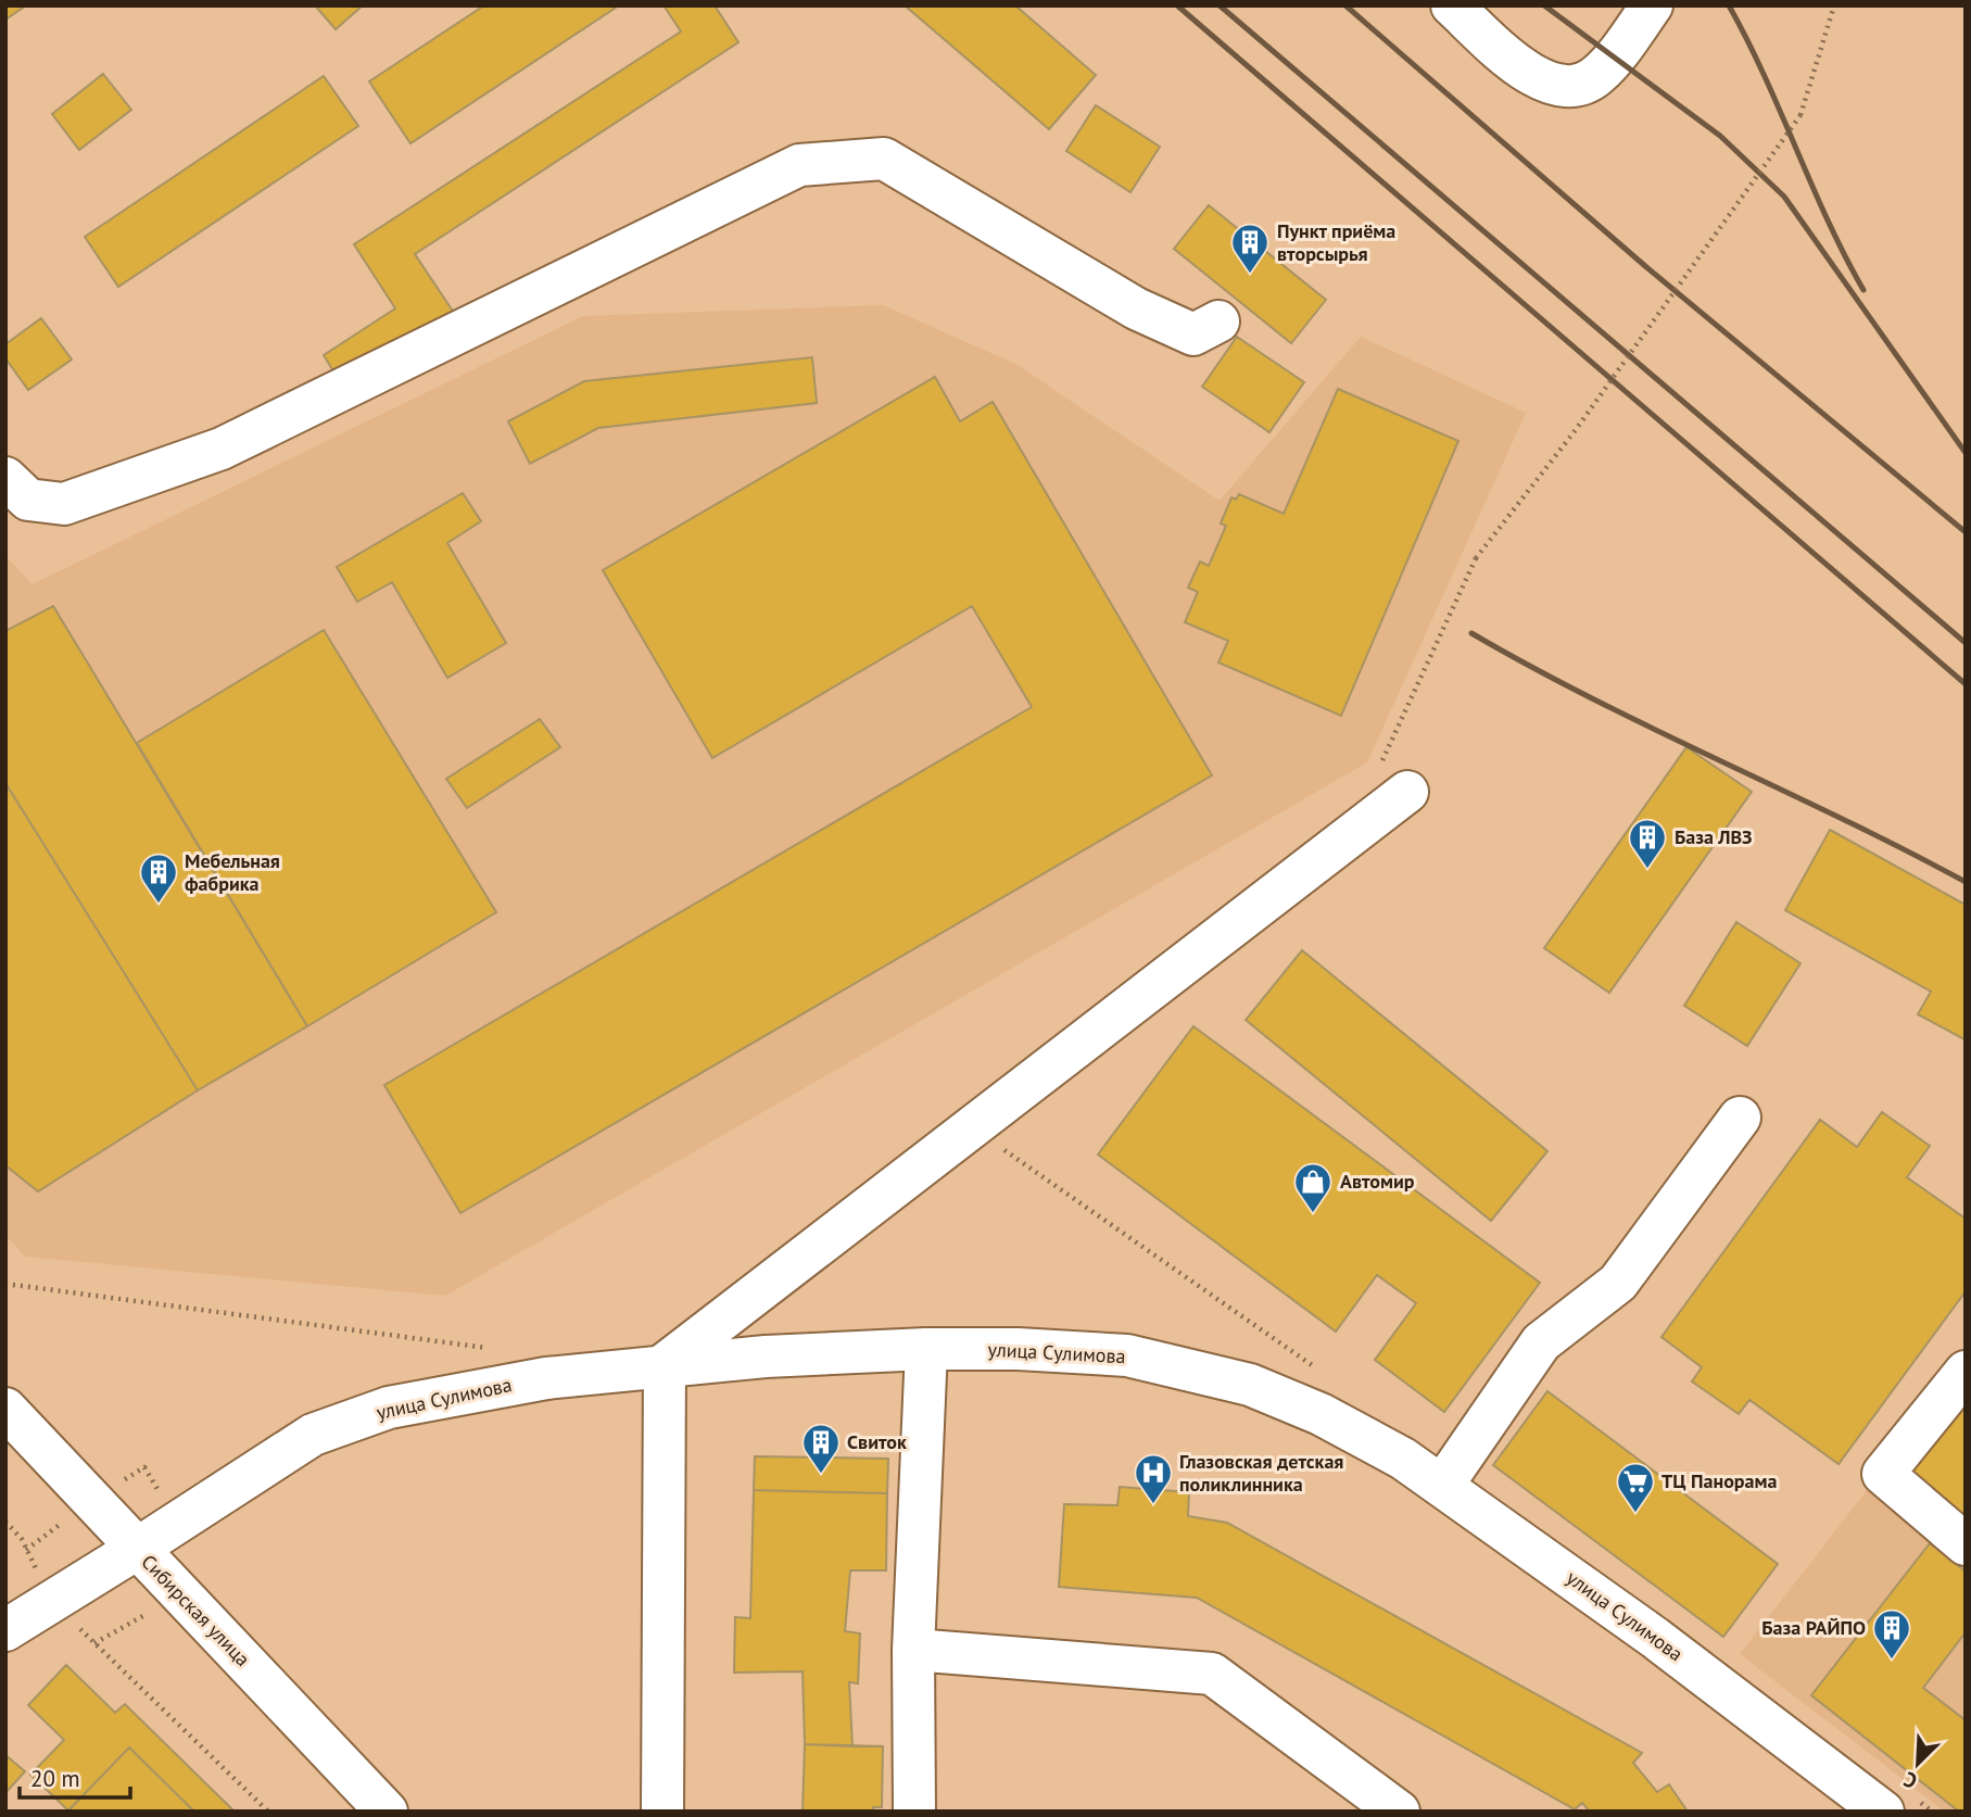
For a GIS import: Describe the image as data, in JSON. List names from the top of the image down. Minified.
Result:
{"streets":{"main road":["улица Сулимова","Сибирская улица"]},"crossings":[["улица Сулимова","Сибирская улица"]],"places":{"building":["Пункт приёма вторсырья","База ЛВЗ","Мебельная фабрика","Свиток","База РАЙПО"],"shop":["Автомир"],"hospital":["Глазовская детская поликлинника"],"supermarket":["ТЦ Панорама"]},"scale_bar":"20 m","north":"bottom left"}
